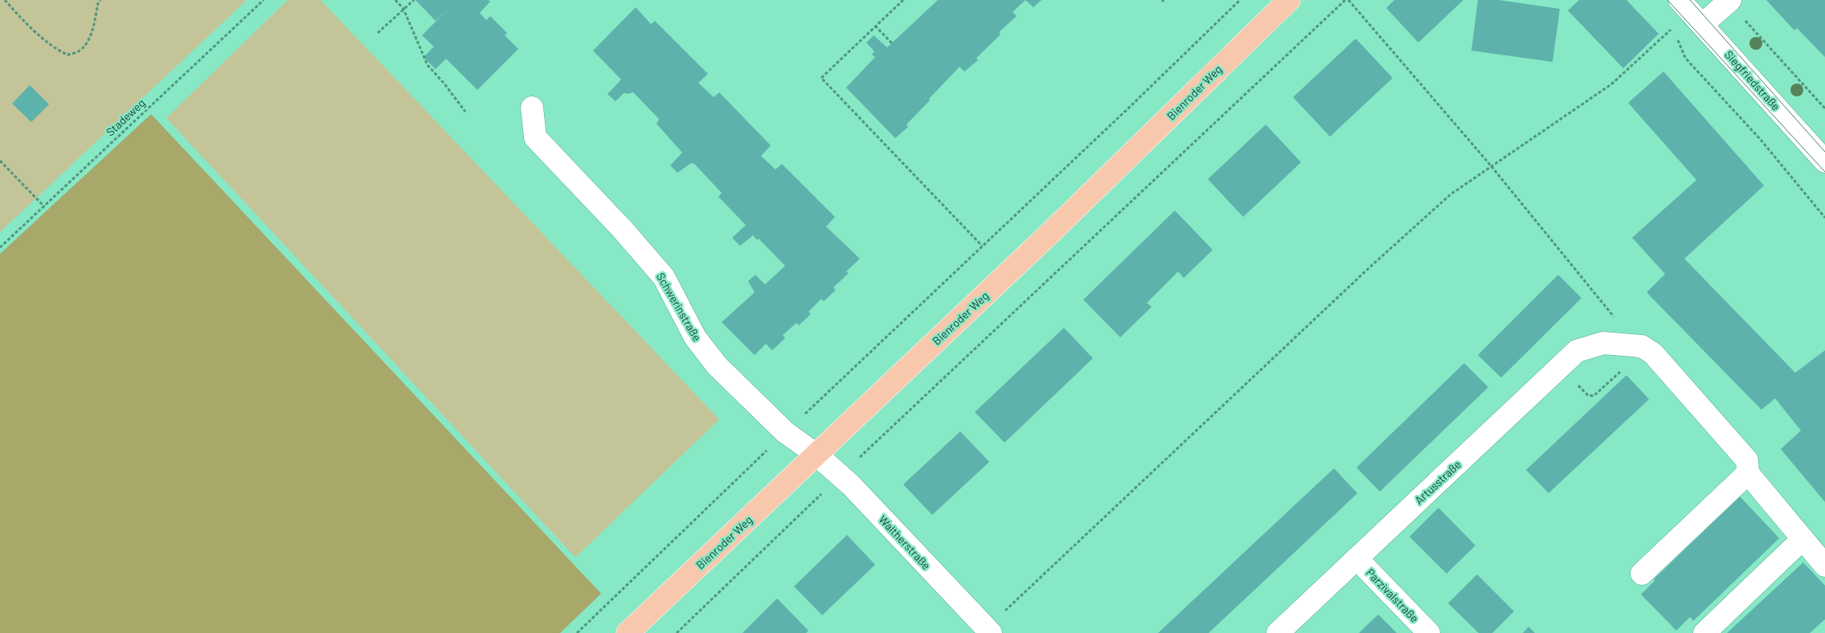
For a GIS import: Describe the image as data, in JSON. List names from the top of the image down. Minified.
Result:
{"streets":{"main road":["Bienroder Weg"],"street":["Siegfriedstraße","Schwerinstraße","Artusstraße","Waltherstraße","Parzivalstraße"],"path":["Stadeweg"]},"crossings":[["Bienroder Weg","Schwerinstraße"],["Bienroder Weg","Waltherstraße"],["Schwerinstraße","Waltherstraße"],["Artusstraße","Parzivalstraße"]]}
